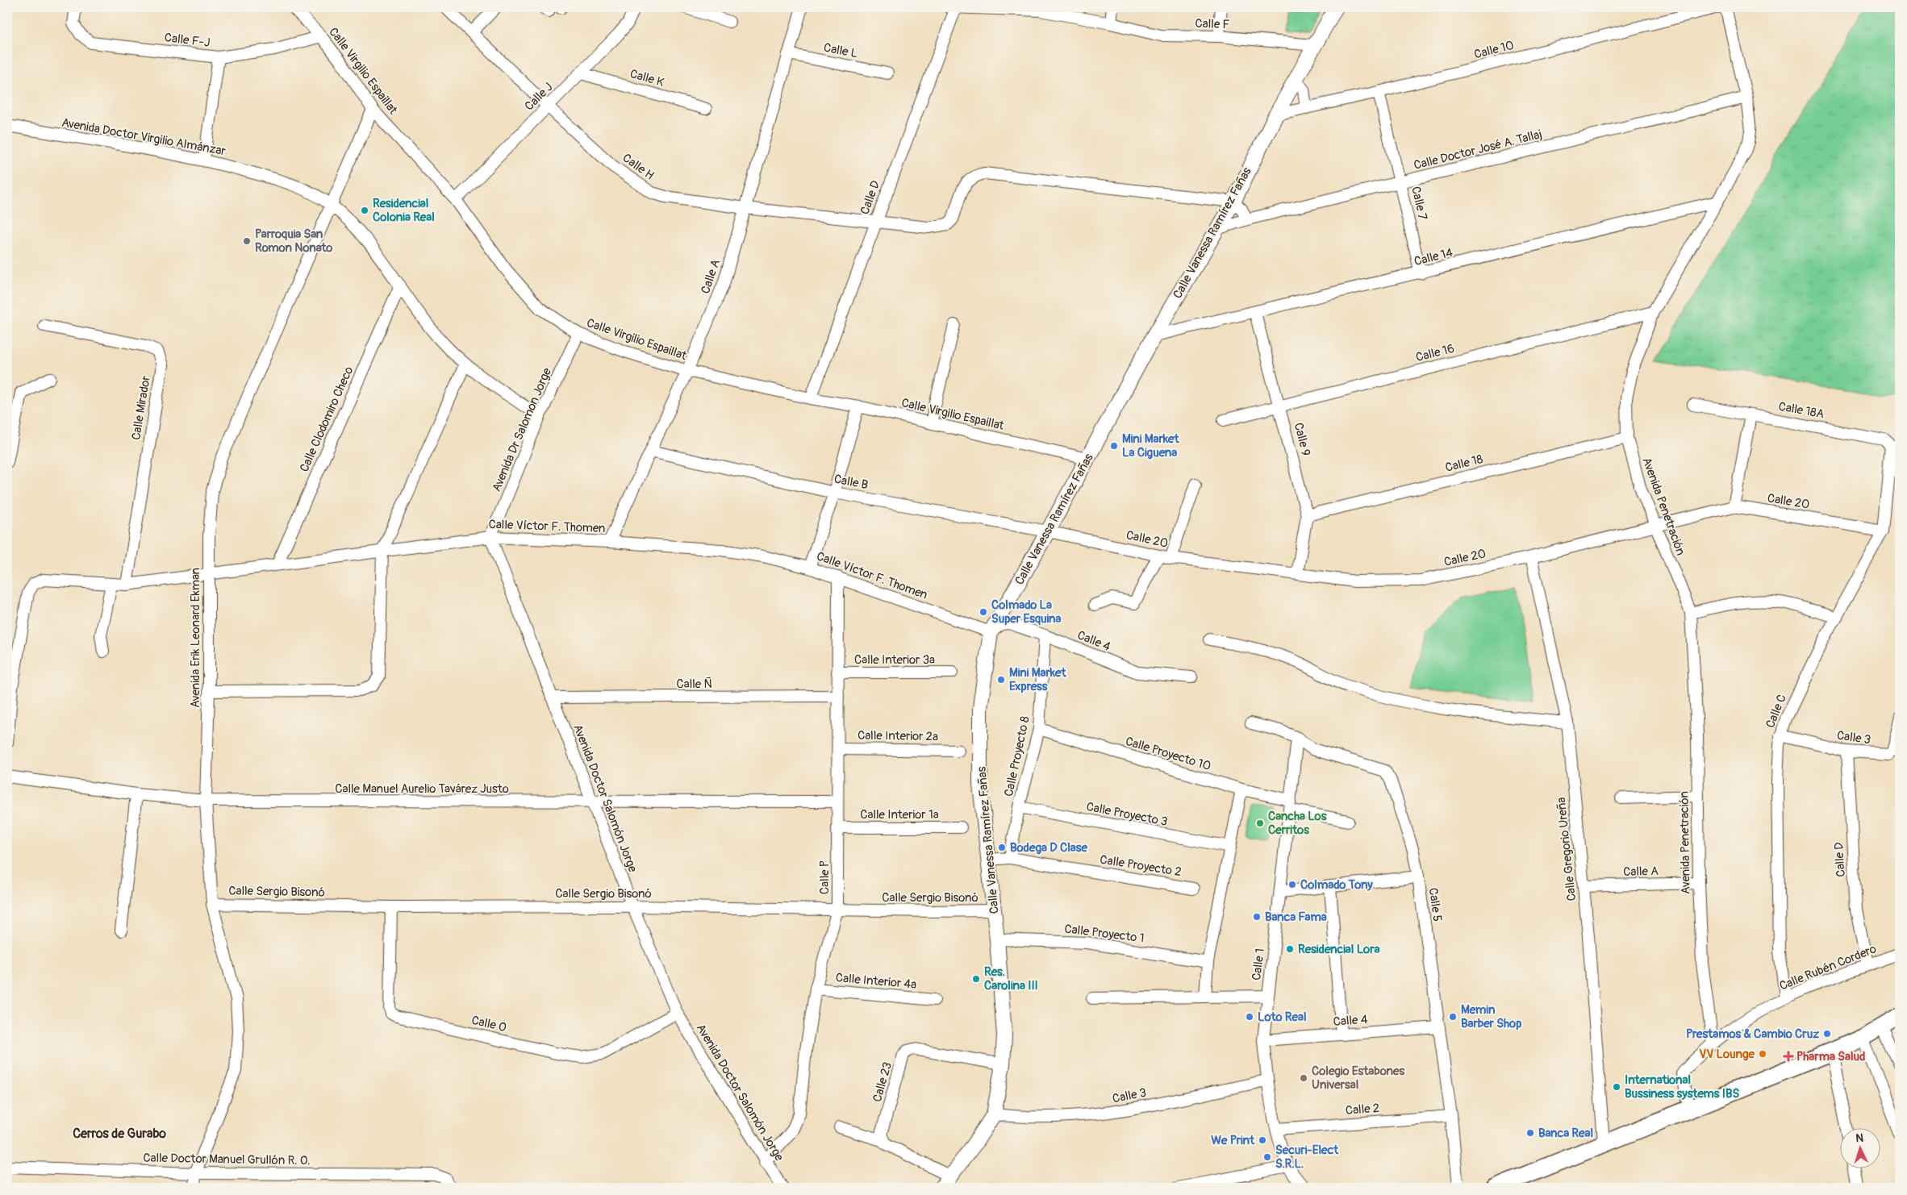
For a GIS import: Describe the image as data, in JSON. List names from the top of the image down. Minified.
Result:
{"streets":{"street":["Calle F","Calle F-J","Calle 10","Calle L","Calle Virgilio Espaillat","Calle K","Calle J","Avenida Doctor Virgilio Almánzar","Calle Doctor José A. Tallaj","Calle H","Calle D","Calle 7","Calle Vanessa Ramírez Fañas","Calle 14","Calle A","Calle 16","Calle Mirador","Calle 18A","Calle Clodomiro Checo","Avenida Dr Salomon Jorge","Calle 9","Calle 18","Calle B","Calle 20","Avenida Penetración","Calle Víctor F. Thomen","Avenida Erik Leonard Ekman","Calle 4","Calle Interior 3a","Calle Ñ","Calle C","Calle Interior 2a","Calle 3","Calle Proyecto 10","Calle Proyecto 8","Calle Manuel Aurelio Tavárez Justo","Avenida Doctor Salomón Jorge","Calle Interior 1a","Calle Proyecto 3","Calle Gregorio Ureña","Calle Proyecto 2","Calle P","Calle Sergio Bisonó","Calle 5","Calle Proyecto 1","Calle 1","Calle Rubén Cordero","Calle Interior 4a","Calle O","Calle 23","Calle 2","Calle Doctor Manuel Grullón R. O."]},"crossings":[["Calle F","Calle D"],["Calle F","Calle Vanessa Ramírez Fañas"],["Calle F-J","Calle Virgilio Espaillat"],["Calle 10","Calle 7"],["Calle 10","Calle Vanessa Ramírez Fañas"],["Calle L","Calle A"],["Calle Virgilio Espaillat","Calle J"],["Calle Virgilio Espaillat","Calle D"],["Calle Virgilio Espaillat","Calle Vanessa Ramírez Fañas"],["Calle Virgilio Espaillat","Calle A"],["Calle Virgilio Espaillat","Avenida Dr Salomon Jorge"],["Calle Virgilio Espaillat","Avenida Erik Leonard Ekman"],["Calle K","Calle J"],["Calle J","Calle H"],["Avenida Doctor Virgilio Almánzar","Calle Clodomiro Checo"],["Avenida Doctor Virgilio Almánzar","Avenida Dr Salomon Jorge"],["Avenida Doctor Virgilio Almánzar","Avenida Erik Leonard Ekman"],["Calle Doctor José A. Tallaj","Calle 7"],["Calle Doctor José A. Tallaj","Calle Vanessa Ramírez Fañas"],["Calle Doctor José A. Tallaj","Avenida Penetración"],["Calle H","Calle D"],["Calle H","Calle Vanessa Ramírez Fañas"],["Calle H","Calle A"],["Calle D","Calle 3"],["Calle D","Calle Rubén Cordero"],["Calle 7","Calle 14"],["Calle Vanessa Ramírez Fañas","Calle 14"],["Calle Vanessa Ramírez Fañas","Calle B"],["Calle Vanessa Ramírez Fañas","Calle 20"],["Calle Vanessa Ramírez Fañas","Calle Víctor F. Thomen"],["Calle Vanessa Ramírez Fañas","Calle 4"],["Calle Vanessa Ramírez Fañas","Calle 3"],["Calle Vanessa Ramírez Fañas","Calle Proyecto 2"],["Calle Vanessa Ramírez Fañas","Calle Sergio Bisonó"],["Calle Vanessa Ramírez Fañas","Calle Proyecto 1"],["Calle Vanessa Ramírez Fañas","Calle 23"],["Calle 14","Calle 9"],["Calle 14","Avenida Penetración"],["Calle A","Calle B"],["Calle A","Avenida Penetración"],["Calle A","Calle Víctor F. Thomen"],["Calle A","Calle Gregorio Ureña"],["Calle 16","Calle 9"],["Calle 16","Avenida Penetración"],["Calle Mirador","Calle Víctor F. Thomen"],["Calle 18A","Calle C"],["Calle Clodomiro Checo","Calle Víctor F. Thomen"],["Avenida Dr Salomon Jorge","Calle Víctor F. Thomen"],["Avenida Dr Salomon Jorge","Avenida Doctor Salomón Jorge"],["Calle 9","Calle 18"],["Calle 9","Calle 20"],["Calle 18","Avenida Penetración"],["Calle B","Calle 20"],["Calle 20","Avenida Penetración"],["Calle 20","Calle C"],["Calle 20","Calle Gregorio Ureña"],["Avenida Penetración","Calle Rubén Cordero"],["Calle Víctor F. Thomen","Avenida Erik Leonard Ekman"],["Calle Víctor F. Thomen","Calle 4"],["Calle Víctor F. Thomen","Avenida Doctor Salomón Jorge"],["Calle Víctor F. Thomen","Calle P"],["Avenida Erik Leonard Ekman","Calle Manuel Aurelio Tavárez Justo"],["Avenida Erik Leonard Ekman","Calle Sergio Bisonó"],["Avenida Erik Leonard Ekman","Calle Doctor Manuel Grullón R. O."],["Calle 4","Calle Proyecto 8"],["Calle 4","Calle 5"],["Calle 4","Calle 1"],["Calle Interior 3a","Calle P"],["Calle Ñ","Avenida Doctor Salomón Jorge"],["Calle Ñ","Calle P"],["Calle C","Calle 3"],["Calle C","Calle Rubén Cordero"],["Calle Interior 2a","Calle P"],["Calle 3","Calle 1"],["Calle Proyecto 10","Calle Proyecto 8"],["Calle Proyecto 10","Calle 1"],["Calle Proyecto 8","Calle Proyecto 3"],["Calle Proyecto 8","Calle Proyecto 2"],["Calle Manuel Aurelio Tavárez Justo","Avenida Doctor Salomón Jorge"],["Calle Manuel Aurelio Tavárez Justo","Calle P"],["Avenida Doctor Salomón Jorge","Calle P"],["Avenida Doctor Salomón Jorge","Calle Sergio Bisonó"],["Avenida Doctor Salomón Jorge","Calle O"],["Calle Interior 1a","Calle P"],["Calle P","Calle Sergio Bisonó"],["Calle P","Calle Interior 4a"],["Calle Sergio Bisonó","Calle O"],["Calle 5","Calle 1"],["Calle 5","Calle 2"],["Calle 1","Calle 2"]],"districts":["Cerros de Gurabo"],"places":{"other":["Residencial Colonia Real","Parroquia San Romon Nonato","Mini Market La Ciguena","Colmado La Super Esquina","Mini Market Express","Cancha Los Cerritos","Bodega D Clase","Colmado Tony","Banca Fama","Residencial Lora","Res. Carolina III","Loto Real","Memin Barber Shop","Prestamos & Cambio Cruz","VV Lounge","Colegio Estabones Universal","International Bussiness systems IBS","Banca Real","We Print","Securi-Elect S.R.L."],"health":["Pharma Salud"]},"north":"top"}
